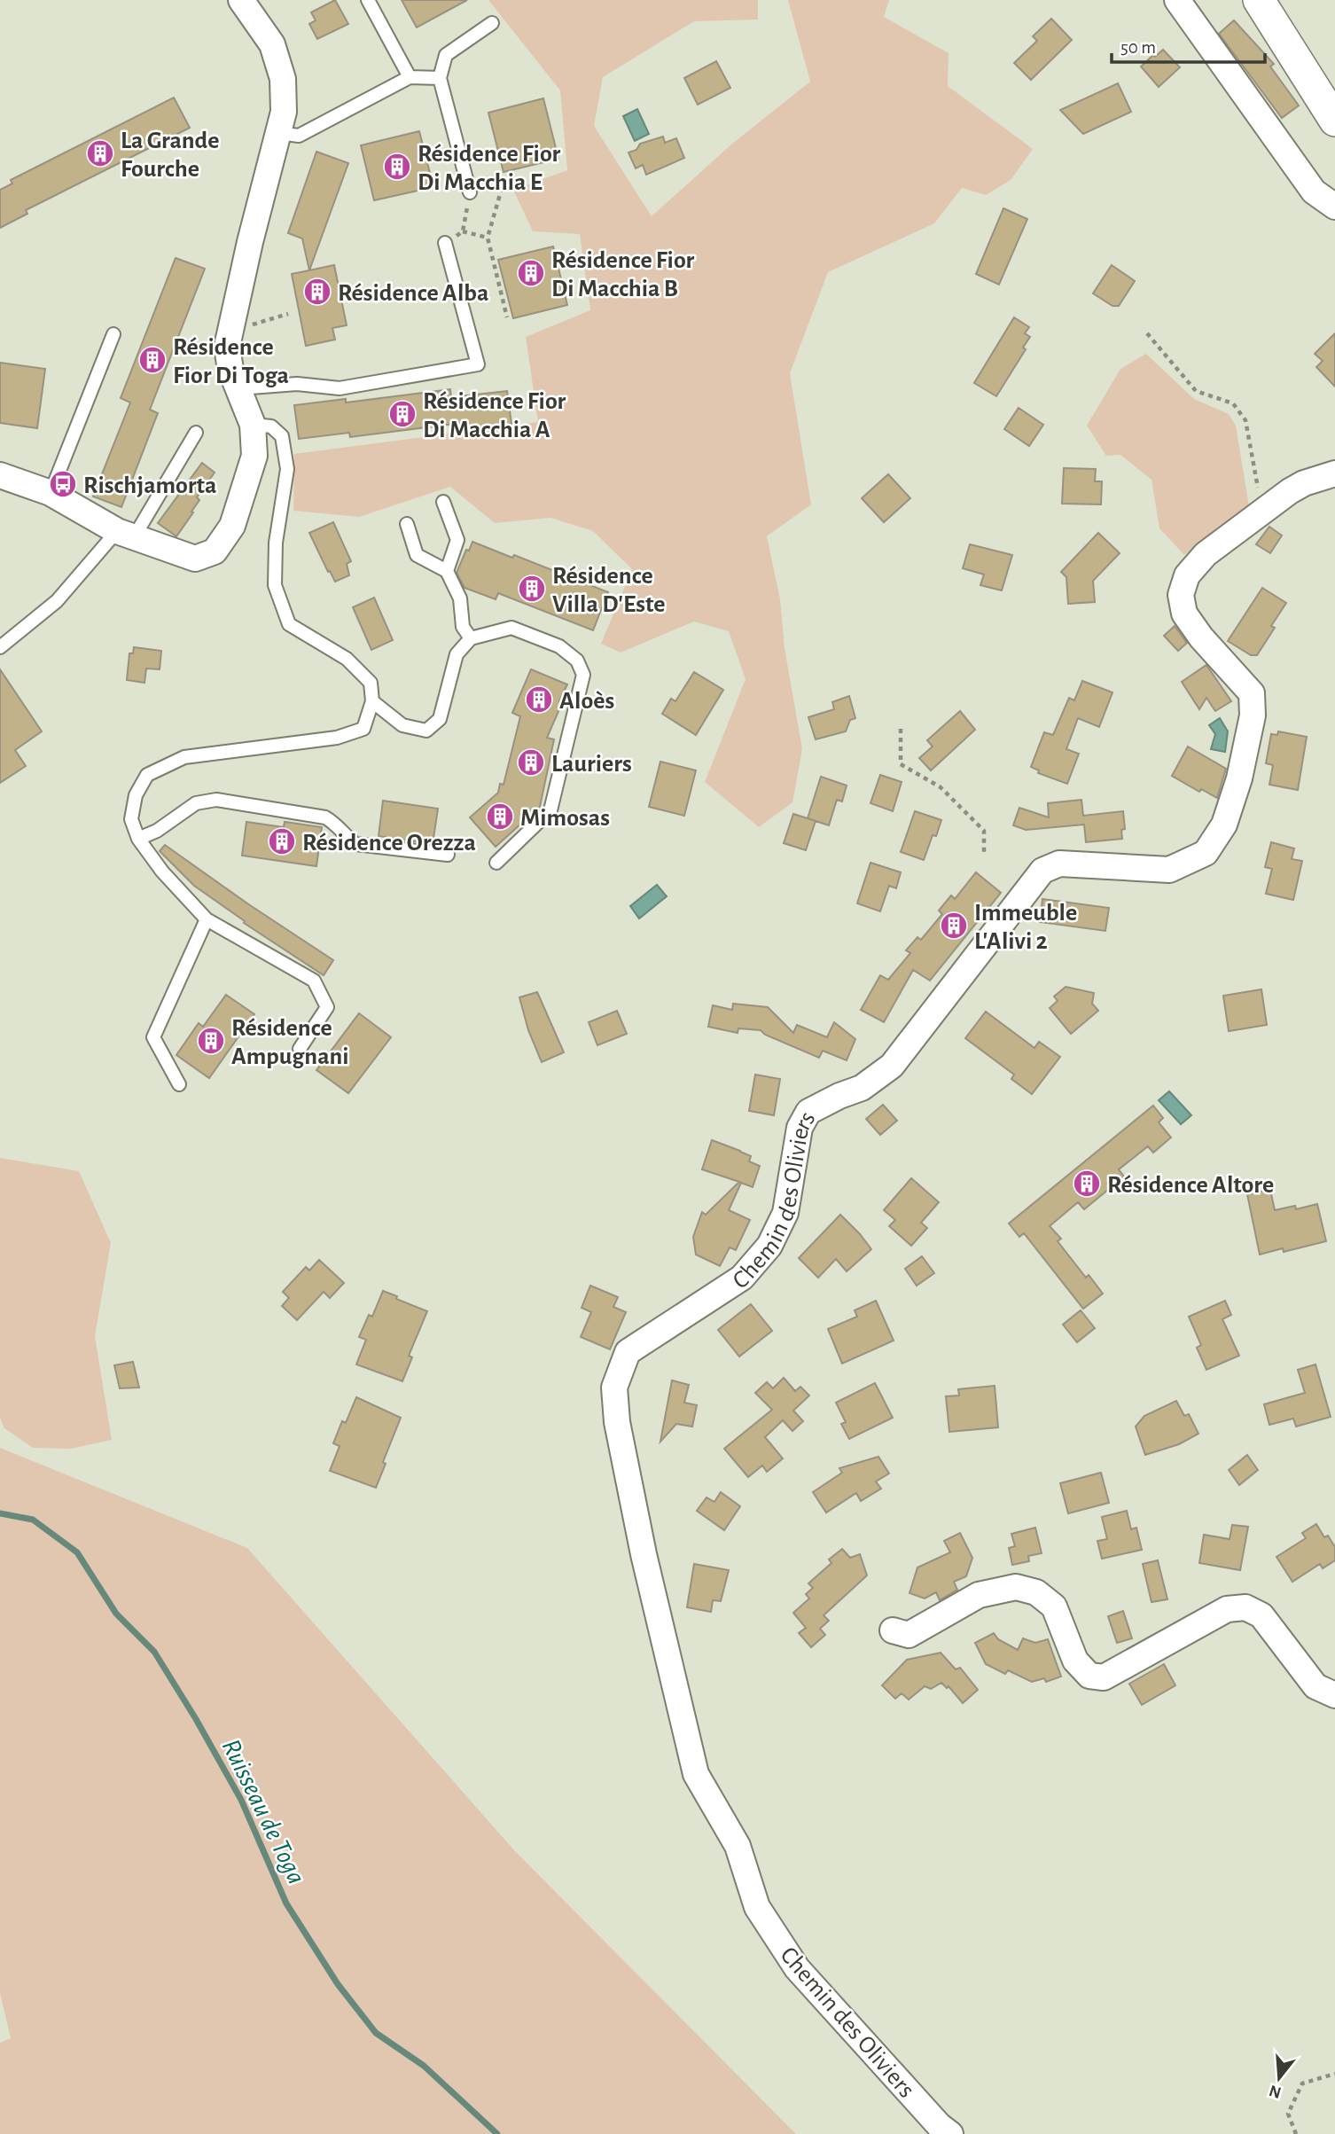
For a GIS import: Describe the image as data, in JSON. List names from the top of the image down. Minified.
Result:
{"streets":{"street":["Chemin des Oliviers"]},"water":["Ruisseau de Toga"],"places":{"building":["La Grande Fourche","Résidence Fior Di Macchia E","Résidence Fior Di Macchia B","Résidence Alba","Résidence Fior Di Toga","Résidence Fior Di Macchia A","Résidence Villa D'Este","Aloès","Lauriers","Mimosas","Résidence Orezza","Immeuble L'Alivi 2","Résidence Ampugnani","Résidence Altore"],"bus stop":["Rischjamorta"]},"scale_bar":"50 m","north":"bottom"}
